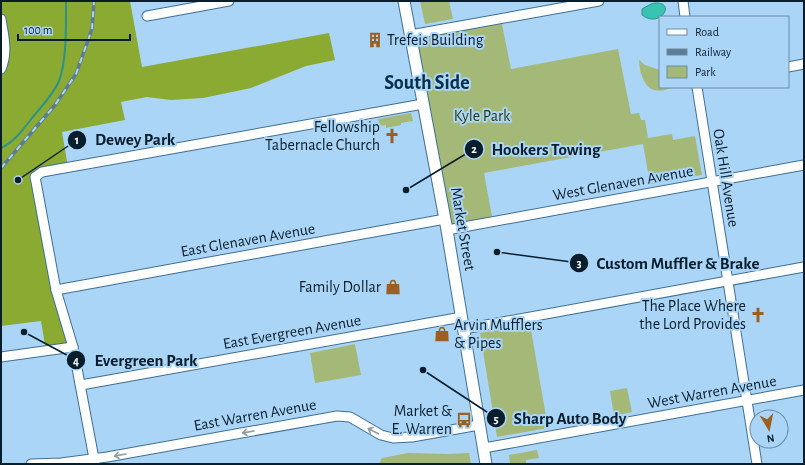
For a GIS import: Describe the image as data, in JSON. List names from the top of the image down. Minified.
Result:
{"streets":{"main road":["Market Street"],"street":["Oak Hill Avenue","West Glenaven Avenue","East Glenaven Avenue","East Evergreen Avenue","West Warren Avenue","East Warren Avenue"]},"crossings":[["Oak Hill Avenue","West Glenaven Avenue"],["Oak Hill Avenue","West Warren Avenue"],["West Glenaven Avenue","Market Street"],["West Glenaven Avenue","East Glenaven Avenue"],["Market Street","East Glenaven Avenue"],["Market Street","East Evergreen Avenue"],["Market Street","West Warren Avenue"],["Market Street","East Warren Avenue"]],"one_way":["East Warren Avenue"],"districts":["South Side"],"parks":["Kyle Park"],"places":{"building":["Trefeis Building"],"church":["Fellowship Tabernacle Church","The Place Where the Lord Provides"],"other":["Dewey Park","Hookers Towing","Custom Muffler & Brake","Evergreen Park","Sharp Auto Body"],"shop":["Family Dollar","Arvin Mufflers & Pipes"],"bus stop":["Market & E. Warren"]},"legend":["Road","Railway","Park"],"scale_bar":"100 m","north":"bottom"}
